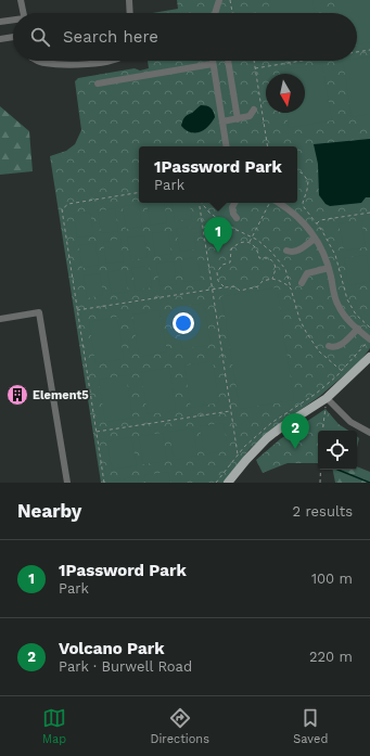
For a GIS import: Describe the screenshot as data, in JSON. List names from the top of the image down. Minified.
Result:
{"places":{"building":["Element5"]},"north":"bottom","page":{"search":"Search here","popup":["1Password Park","Park"],"pins":["1","2"],"heading":["Nearby","2 results"],"list":[{"mark":"1","name":"1Password Park","note":"Park","value":"100 m"},{"mark":"2","name":"Volcano Park","note":"Park · Burwell Road","value":"220 m"}],"nav":["Map","Directions","Saved"]}}
